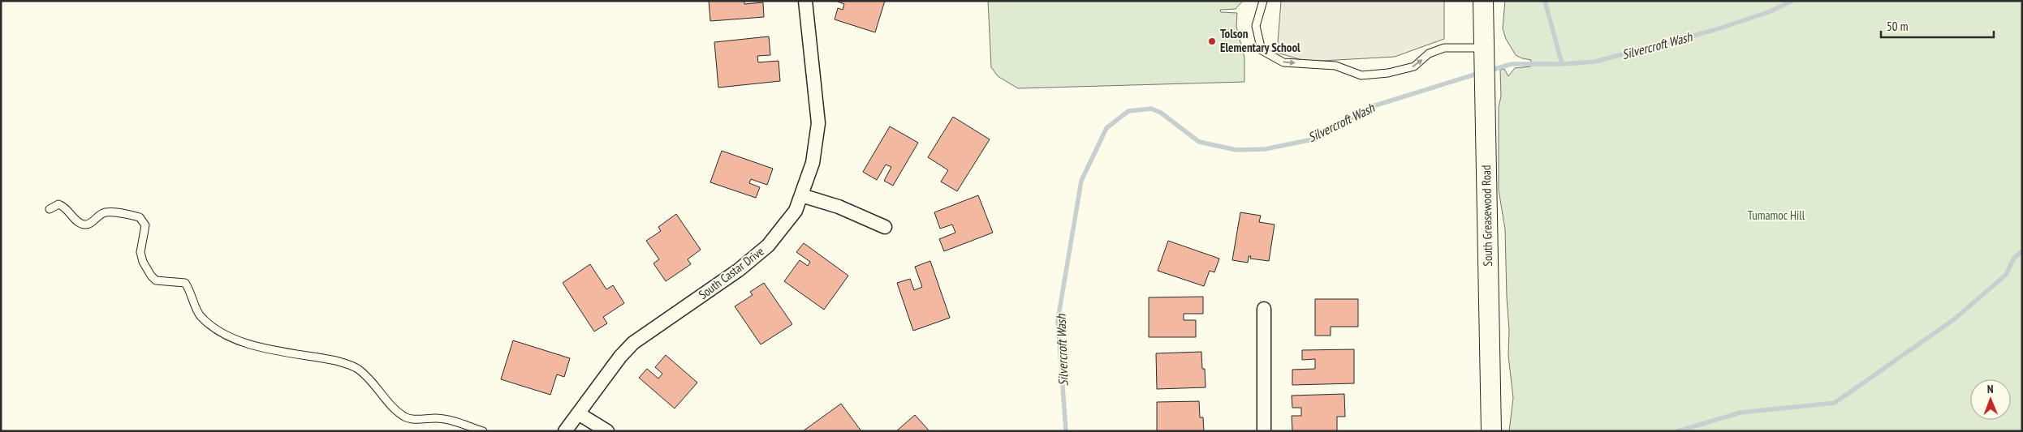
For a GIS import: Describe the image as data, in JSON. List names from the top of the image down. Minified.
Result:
{"streets":{"main road":["South Greasewood Road"],"street":["South Castar Drive"]},"water":["Silvercroft Wash"],"parks":["Tumamoc Hill"],"places":["Tolson Elementary School"],"scale_bar":"50 m","north":"top"}
